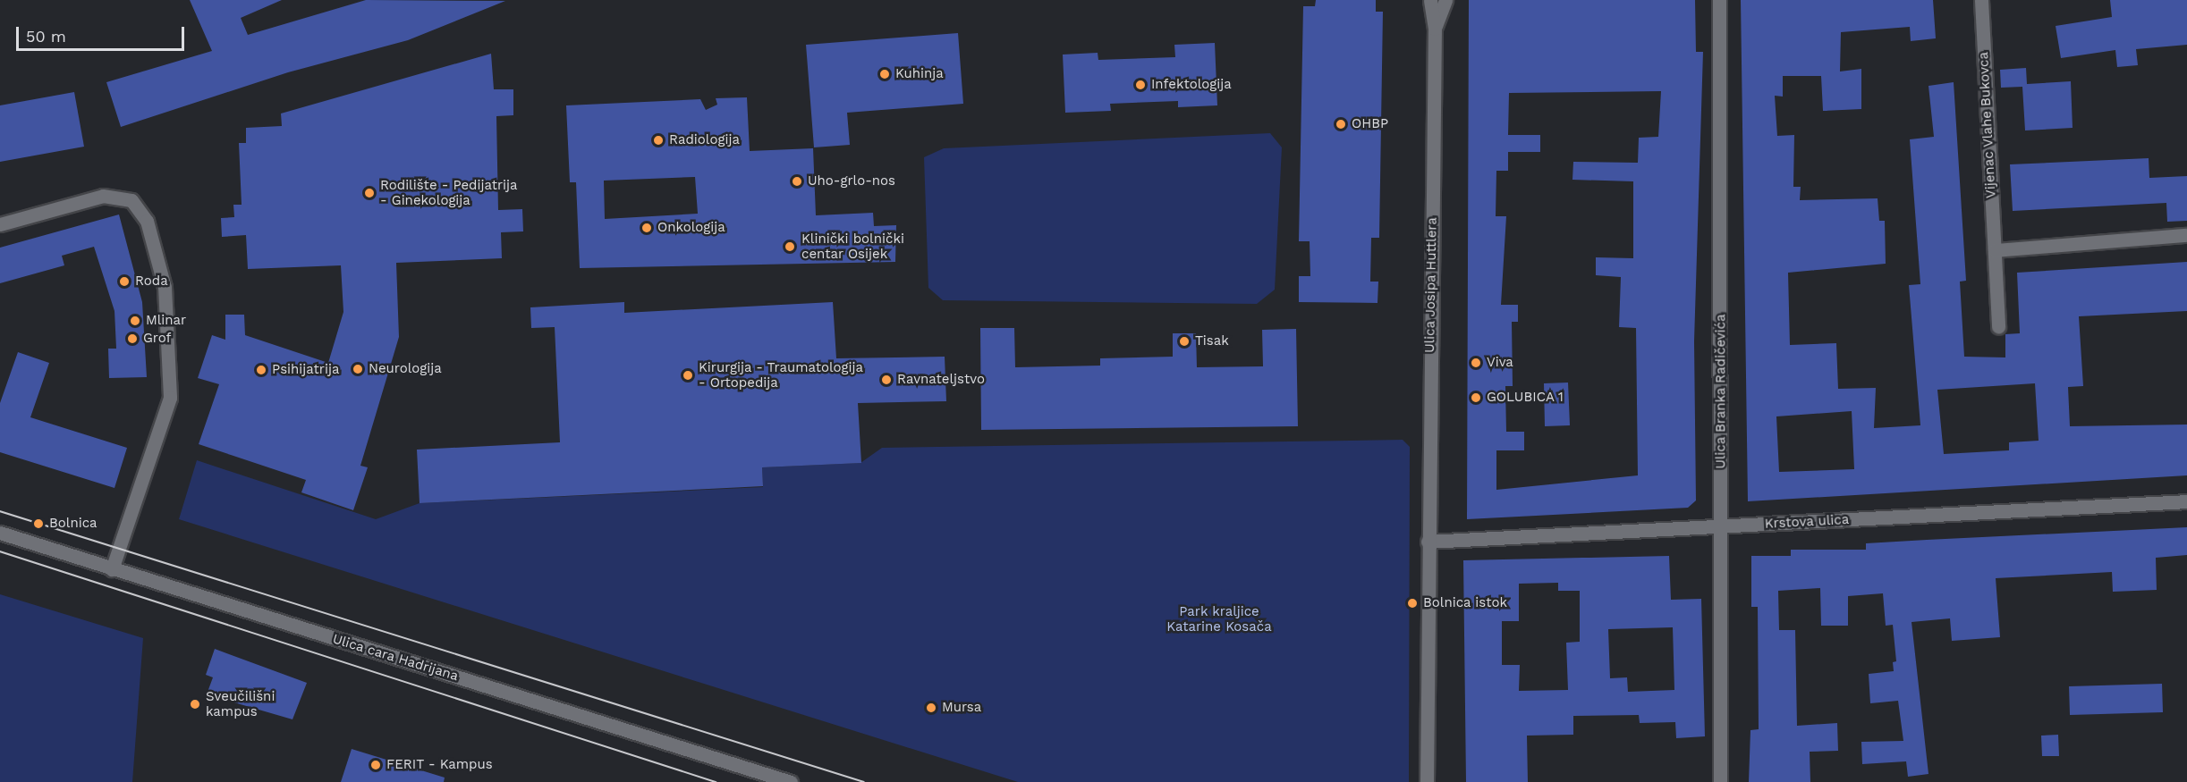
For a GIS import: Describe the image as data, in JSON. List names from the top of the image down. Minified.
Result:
{"streets":{"street":["Vijenac Vlahe Bukovca","Ulica Josipa Huttlera","Ulica Branka Radičevića","Krstova ulica","Ulica cara Hadrijana"]},"crossings":[["Ulica Josipa Huttlera","Krstova ulica"],["Ulica Branka Radičevića","Krstova ulica"]],"parks":["Park kraljice Katarine Kosača"],"places":["Kuhinja","Infektologija","OHBP","Radiologija","Uho-grlo-nos","Rodilište - Pedijatrija - Ginekologija","Onkologija","Klinički bolnički centar Osijek","Roda","Mlinar","Grof","Tisak","Viva","Neurologija","Psihijatrija","Kirurgija - Traumatologija - Ortopedija","Ravnateljstvo","GOLUBICA 1","Bolnica","Bolnica istok","Sveučilišni kampus","Mursa","FERIT - Kampus"],"scale_bar":"50 m"}
